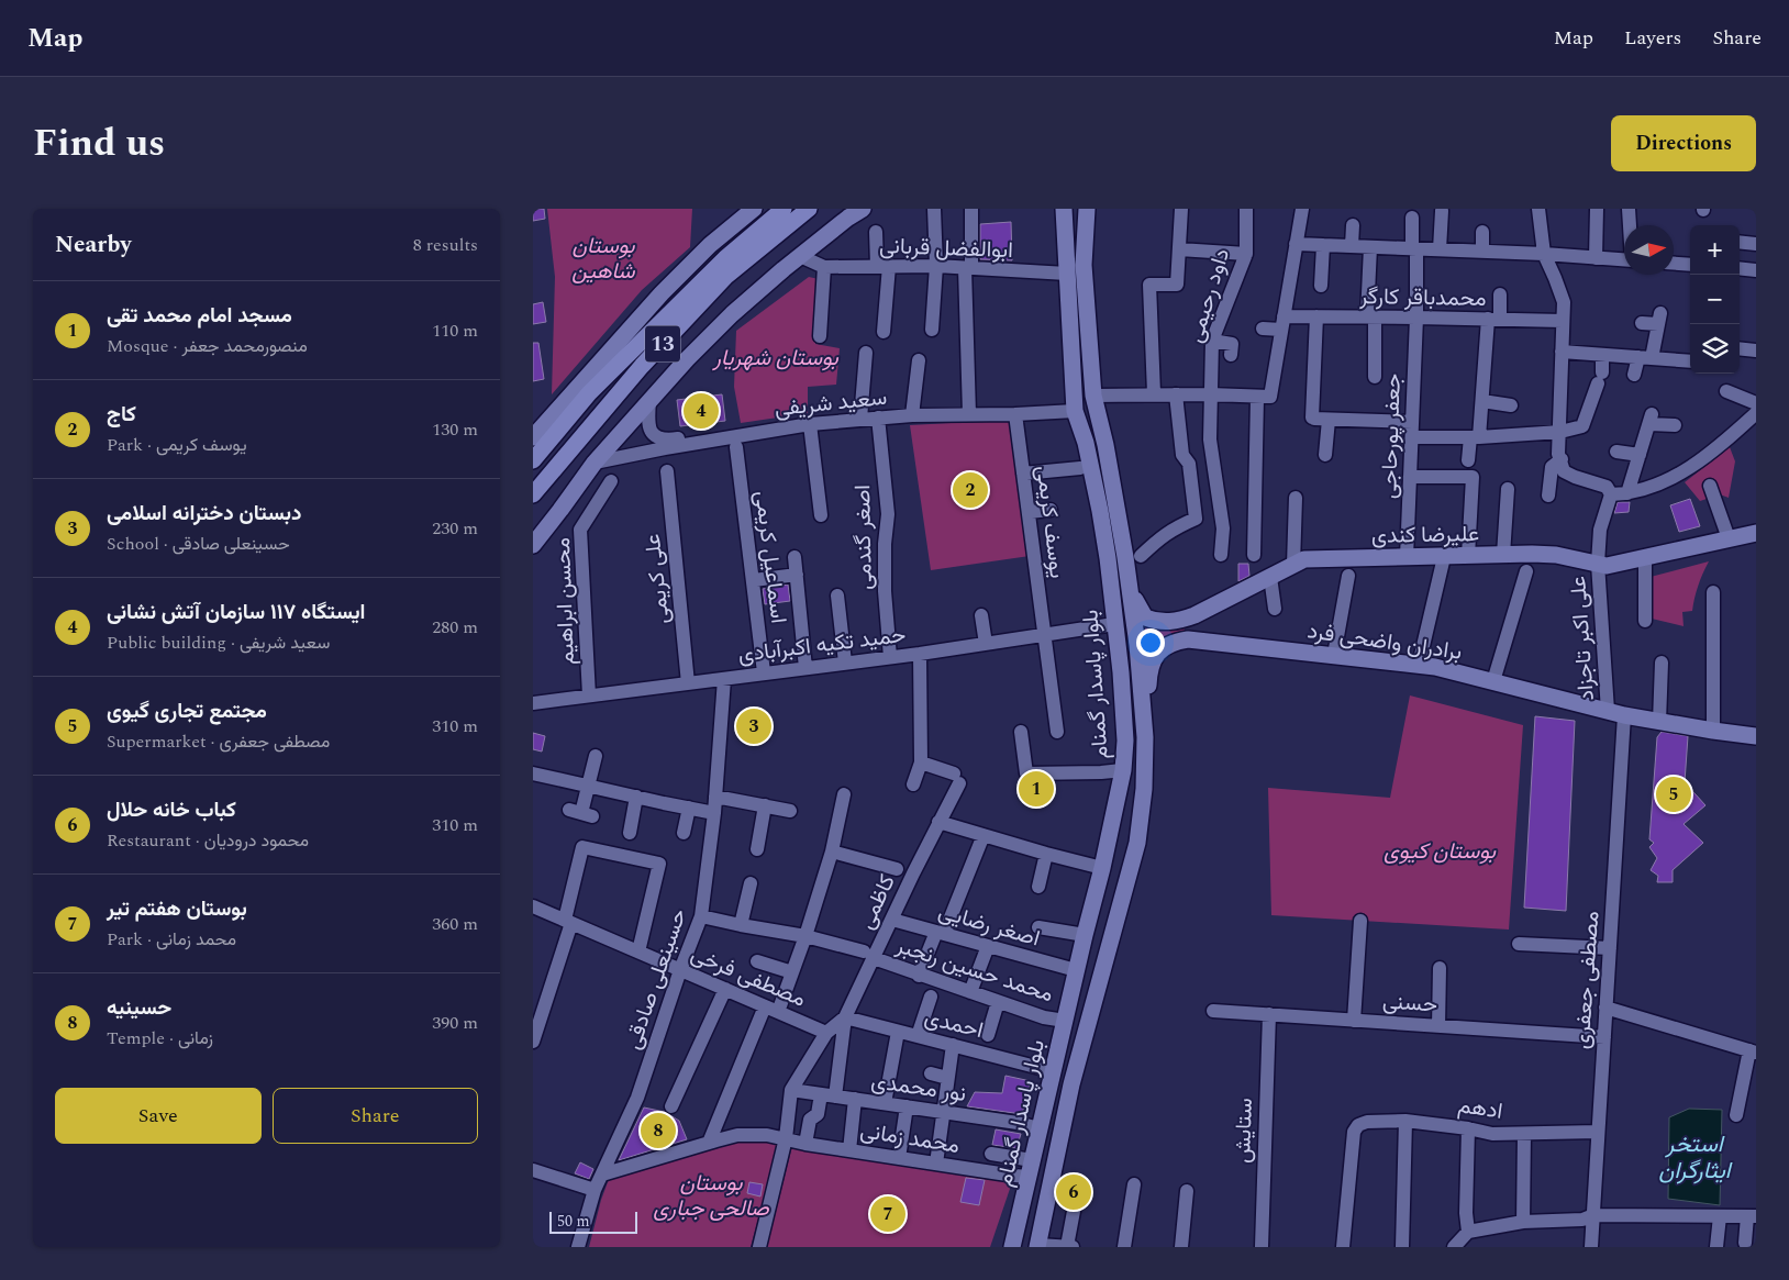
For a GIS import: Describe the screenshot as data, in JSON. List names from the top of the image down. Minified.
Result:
{"streets":{"highway":["13"],"main road":["علیرضا کندی","برادران واضحی فرد","بلوار پاسدار گمنام"],"street":["ابوالفضل قربانی","داود رحیمی","محمدباقر کارگر","سعید شریفی","جعفر پورحاجی","یوسف کریمی","اصغر گندمی","اسماعیل کریمی","علی کریمی","محسن ابراهیم","علی اکبر تاجزاد","حمید تکیه اکبرآبادی","کاظمی","اصغر رضایی","محمد حسین رنجبر","مصطفی فرخی","حسینعلی صادقی","مصطفی جعفری","حسنی","احمدی","نور محمدی","ادهم","ستایش","محمد زمانی"]},"crossings":[["ابوالفضل قربانی","بلوار پاسدار گمنام"],["محمدباقر کارگر","جعفر پورحاجی"],["سعید شریفی","یوسف کریمی"],["سعید شریفی","اصغر گندمی"],["سعید شریفی","اسماعیل کریمی"],["سعید شریفی","بلوار پاسدار گمنام"],["جعفر پورحاجی","علیرضا کندی"],["یوسف کریمی","حمید تکیه اکبرآبادی"],["علیرضا کندی","علی اکبر تاجزاد"],["علیرضا کندی","بلوار پاسدار گمنام"],["اصغر گندمی","حمید تکیه اکبرآبادی"],["اسماعیل کریمی","حمید تکیه اکبرآبادی"],["علی کریمی","حمید تکیه اکبرآبادی"],["محسن ابراهیم","حمید تکیه اکبرآبادی"],["علی اکبر تاجزاد","برادران واضحی فرد"],["برادران واضحی فرد","بلوار پاسدار گمنام"],["برادران واضحی فرد","مصطفی جعفری"],["حمید تکیه اکبرآبادی","بلوار پاسدار گمنام"],["حمید تکیه اکبرآبادی","حسینعلی صادقی"],["بلوار پاسدار گمنام","اصغر رضایی"],["بلوار پاسدار گمنام","محمد حسین رنجبر"],["بلوار پاسدار گمنام","احمدی"],["بلوار پاسدار گمنام","نور محمدی"],["بلوار پاسدار گمنام","محمد زمانی"],["کاظمی","اصغر رضایی"],["کاظمی","محمد حسین رنجبر"],["کاظمی","مصطفی فرخی"],["کاظمی","احمدی"],["کاظمی","نور محمدی"],["محمد حسین رنجبر","حسینعلی صادقی"],["مصطفی فرخی","حسینعلی صادقی"],["حسینعلی صادقی","محمد زمانی"],["مصطفی جعفری","حسنی"],["مصطفی جعفری","ادهم"],["حسنی","ستایش"]],"water":["استخر ایثارگران"],"parks":["بوستان شاهین","بوستان شهریار","بوستان کیوی","بوستان صالحی جباری"],"scale_bar":"50 m","north":"right","page":{"header":"Map","nav":["Map","Layers","Share"],"title":"Find us","buttons":["Directions",["Save","Share"]],"heading":["Nearby","8 results"],"map_buttons":["+","−"],"list":[{"mark":"1","name":"مسجد امام محمد تقی","note":"Mosque · منصورمحمد جعفر","value":"110 m"},{"mark":"2","name":"کاج","note":"Park · یوسف کریمی","value":"130 m"},{"mark":"3","name":"دبستان دخترانه اسلامی","note":"School · حسینعلی صادقی","value":"230 m"},{"mark":"4","name":"ایستگاه ۱۱۷ سازمان آتش نشانی","note":"Public building · سعید شریفی","value":"280 m"},{"mark":"5","name":"مجتمع تجاری گیوی","note":"Supermarket · مصطفی جعفری","value":"310 m"},{"mark":"6","name":"کباب خانه حلال","note":"Restaurant · محمود درودیان","value":"310 m"},{"mark":"7","name":"بوستان هفتم تیر","note":"Park · محمد زمانی","value":"360 m"},{"mark":"8","name":"حسینیه","note":"Temple · زمانی","value":"390 m"}],"pins":["4","2","3","1","5","8","6","7"],"scale":"50 m"}}
